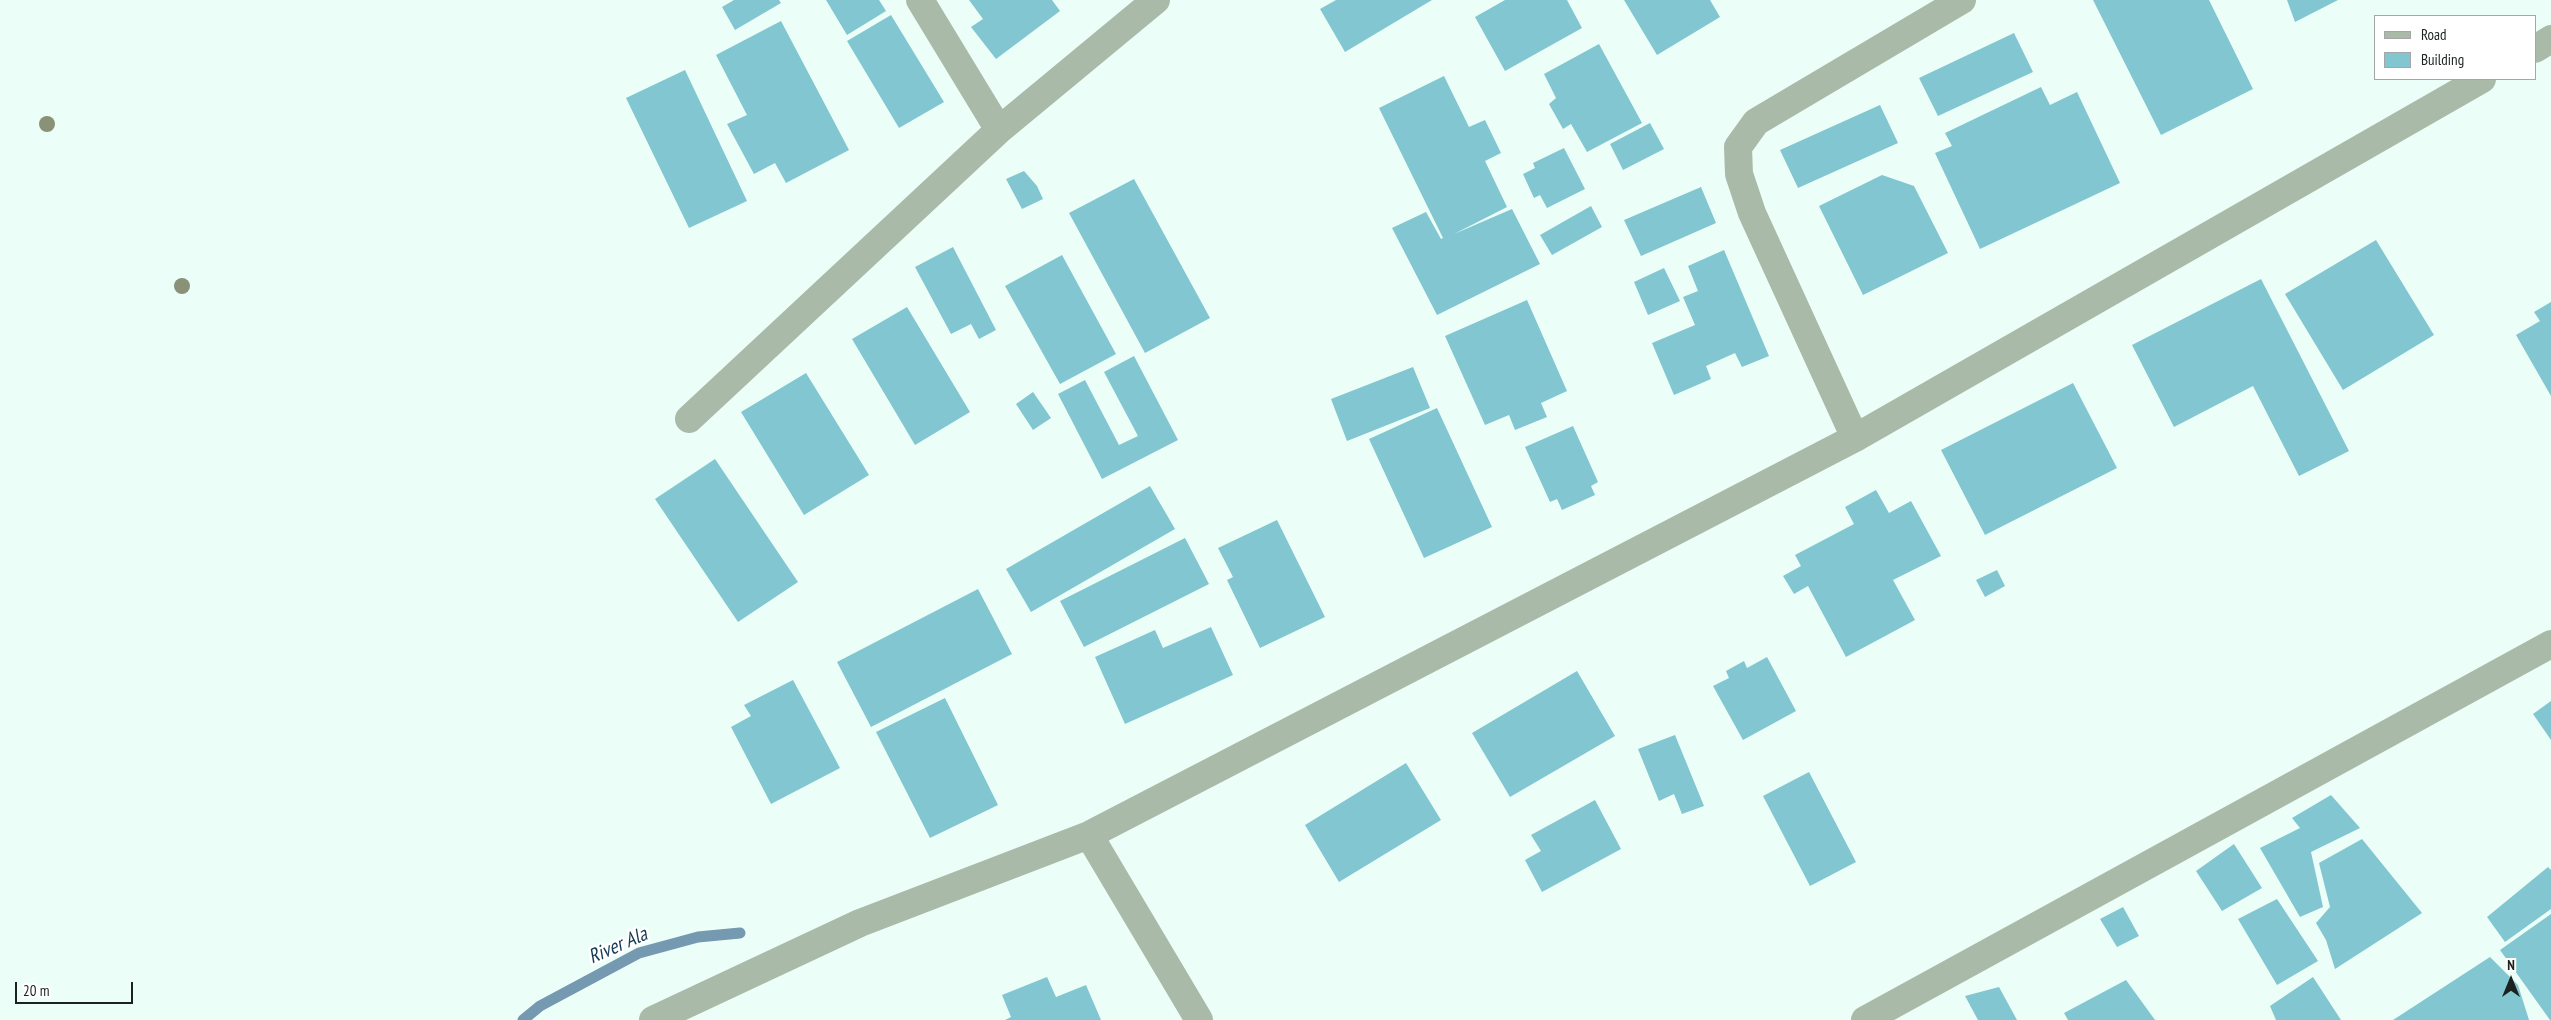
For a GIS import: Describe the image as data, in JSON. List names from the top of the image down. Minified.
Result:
{"water":["River Ala"],"legend":["Road","Building"],"scale_bar":"20 m","north":"top"}
